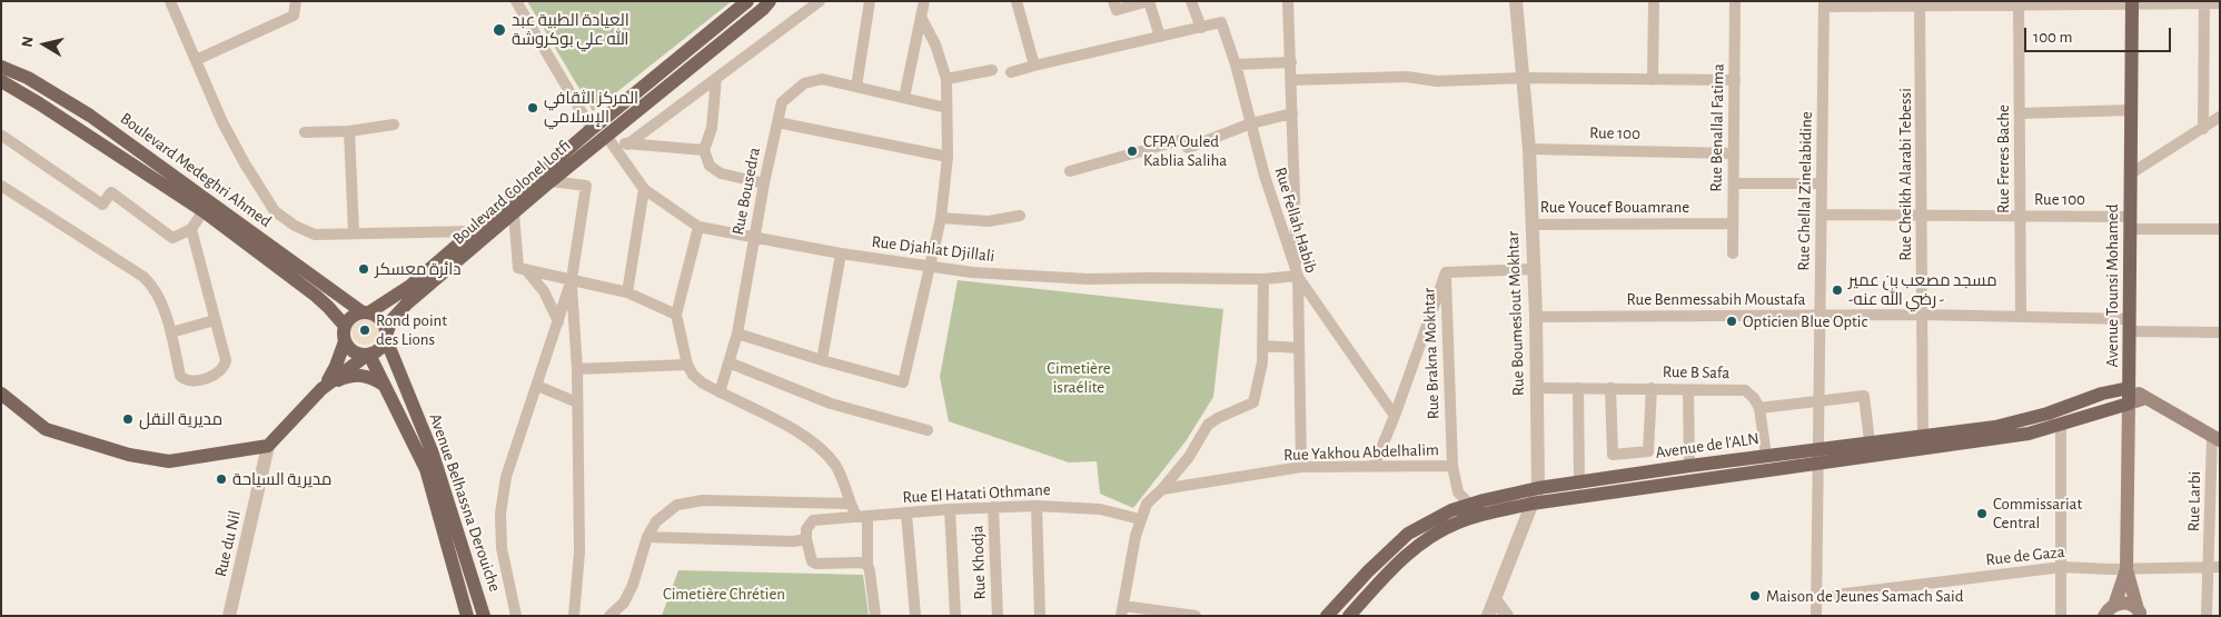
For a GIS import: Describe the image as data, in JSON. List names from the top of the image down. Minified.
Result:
{"streets":{"main road":["Boulevard Medeghri Ahmed","Boulevard Colonel Lotfi","Avenue Tounsi Mohamed","Avenue de l'ALN","Avenue Belhassna Derouiche"],"street":["Rue Benallal Fatima","Rue 100","Rue Freres Bache","Rue Cheikh Alarabi Tebessi","Rue Bousedra","Rue Ghellal Zinelabidine","Rue Youcef Bouamrane","Rue Fellah Habib","Rue Djahlat Djillali","Rue Benmessabih Moustafa","Rue Boumeslout Mokhtar","Rue Brakna Mokhtar","Rue B Safa","Rue Yakhou Abdelhalim","Rue El Hatati Othmane","Rue Larbi","Rue du Nil","Rue de Gaza","Rue Khodja"]},"crossings":[["Rue Benallal Fatima","Rue 100"],["Rue Benallal Fatima","Rue Youcef Bouamrane"],["Rue 100","Rue Freres Bache"],["Rue 100","Rue Cheikh Alarabi Tebessi"],["Rue 100","Rue Ghellal Zinelabidine"],["Rue 100","Avenue Tounsi Mohamed"],["Rue 100","Rue Boumeslout Mokhtar"],["Rue Freres Bache","Rue Benmessabih Moustafa"],["Boulevard Medeghri Ahmed","Boulevard Colonel Lotfi"],["Boulevard Medeghri Ahmed","Avenue Belhassna Derouiche"],["Rue Cheikh Alarabi Tebessi","Rue Benmessabih Moustafa"],["Rue Cheikh Alarabi Tebessi","Avenue de l'ALN"],["Rue Bousedra","Rue Djahlat Djillali"],["Rue Ghellal Zinelabidine","Rue Benmessabih Moustafa"],["Rue Ghellal Zinelabidine","Avenue de l'ALN"],["Boulevard Colonel Lotfi","Rue Djahlat Djillali"],["Boulevard Colonel Lotfi","Avenue Belhassna Derouiche"],["Rue Youcef Bouamrane","Rue Boumeslout Mokhtar"],["Rue Fellah Habib","Rue Djahlat Djillali"],["Rue Fellah Habib","Rue Yakhou Abdelhalim"],["Avenue Tounsi Mohamed","Rue Benmessabih Moustafa"],["Avenue Tounsi Mohamed","Avenue de l'ALN"],["Avenue Tounsi Mohamed","Rue de Gaza"],["Rue Benmessabih Moustafa","Rue Boumeslout Mokhtar"],["Rue Boumeslout Mokhtar","Rue B Safa"],["Rue Boumeslout Mokhtar","Avenue de l'ALN"],["Rue Brakna Mokhtar","Rue Yakhou Abdelhalim"],["Avenue de l'ALN","Rue Yakhou Abdelhalim"],["Rue El Hatati Othmane","Rue Khodja"],["Rue Larbi","Rue de Gaza"]],"parks":["Cimetière israélite","Cimetière Chrétien"],"places":["العيادة الطبية عبد الله علي بوكروشة","المركز الثقافي الإسلامي","CFPA Ouled Kablia Saliha","دائرة معسكر","مسجد مصعب بن عمير -رضي الله عنه -","Opticien Blue Optic","Rond point des Lions","مديرية النقل","مديرية السياحة","Commissariat Central","Maison de Jeunes Samach Said"],"scale_bar":"100 m","north":"left"}
